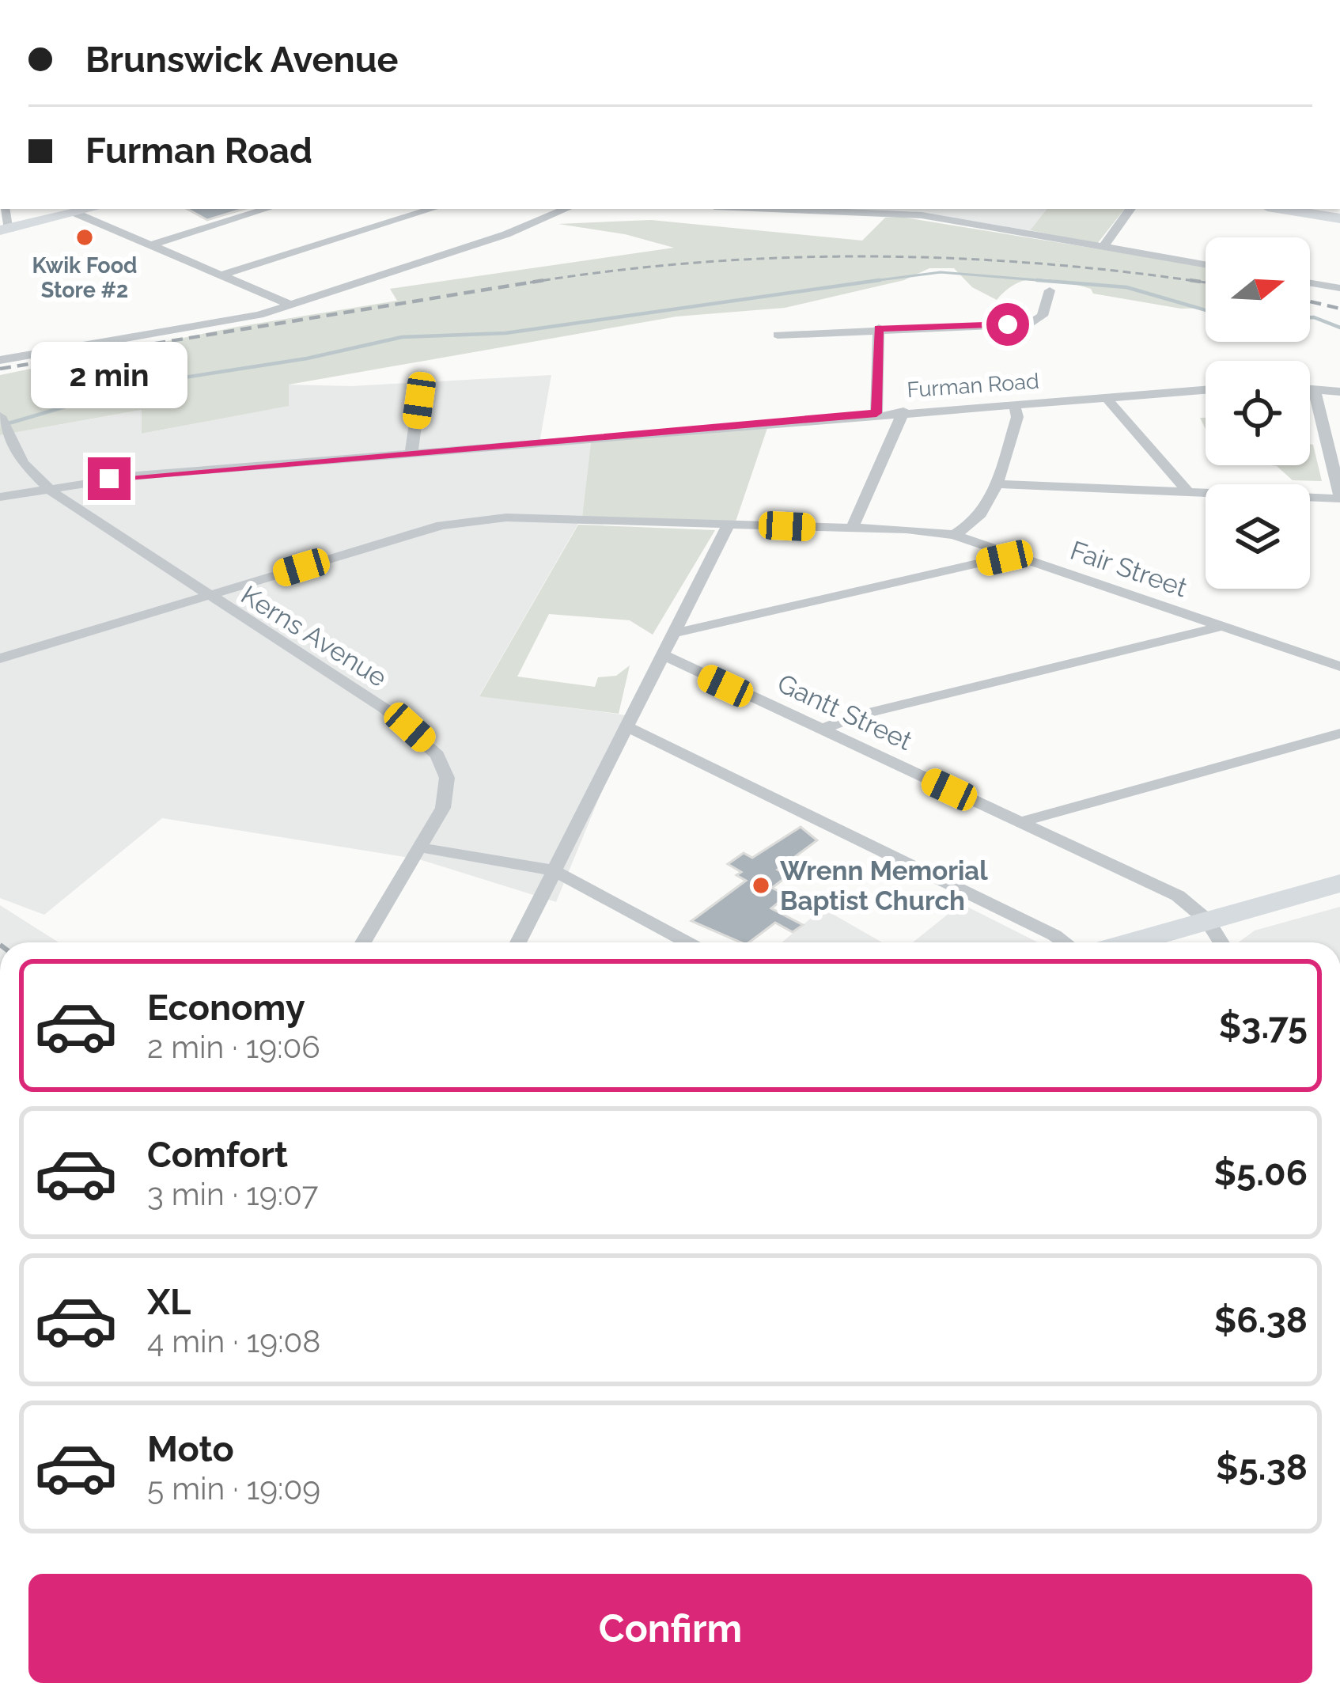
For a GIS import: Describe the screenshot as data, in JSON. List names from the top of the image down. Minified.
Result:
{"streets":{"street":["Furman Road","Fair Street","Kerns Avenue","Gantt Street"]},"crossings":[["Furman Road","Kerns Avenue"],["Fair Street","Kerns Avenue"]],"places":["Kwik Food Store #2","Wrenn Memorial Baptist Church"],"north":"right","page":{"banner":["Brunswick Avenue","Furman Road"],"bubble":"2 min","list":[{"name":"Economy","note":"2 min · 19:06","value":"$3.75"},{"name":"Comfort","note":"3 min · 19:07","value":"$5.06"},{"name":"XL","note":"4 min · 19:08","value":"$6.38"},{"name":"Moto","note":"5 min · 19:09","value":"$5.38"}],"buttons":"Confirm"}}
